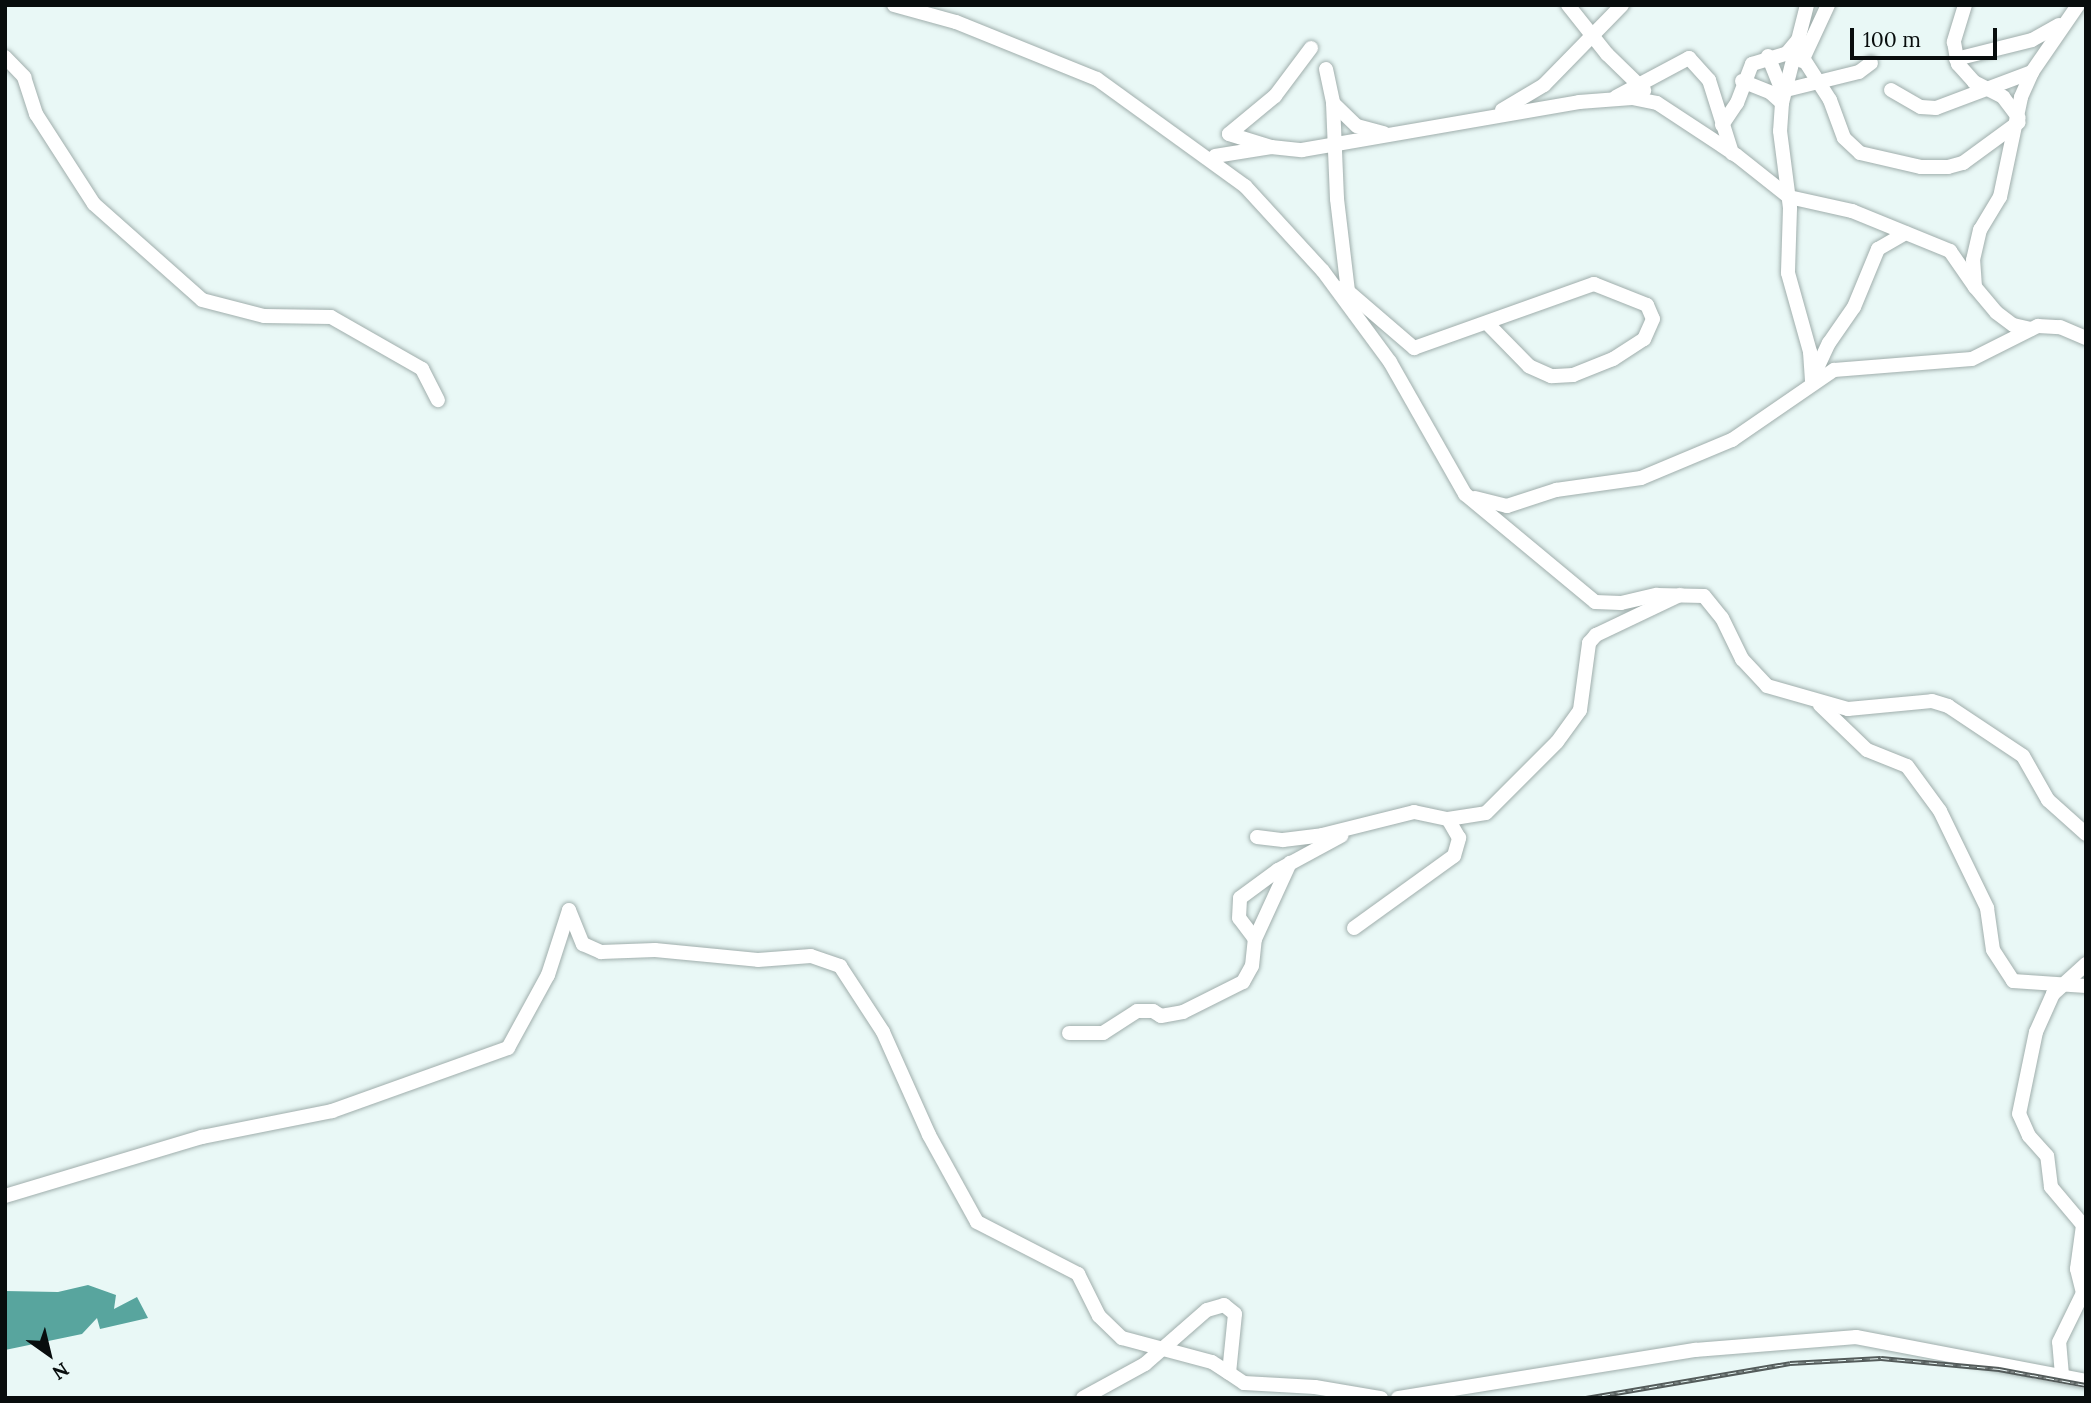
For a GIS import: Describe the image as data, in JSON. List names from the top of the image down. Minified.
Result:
{"scale_bar":"100 m","north":"bottom right"}
